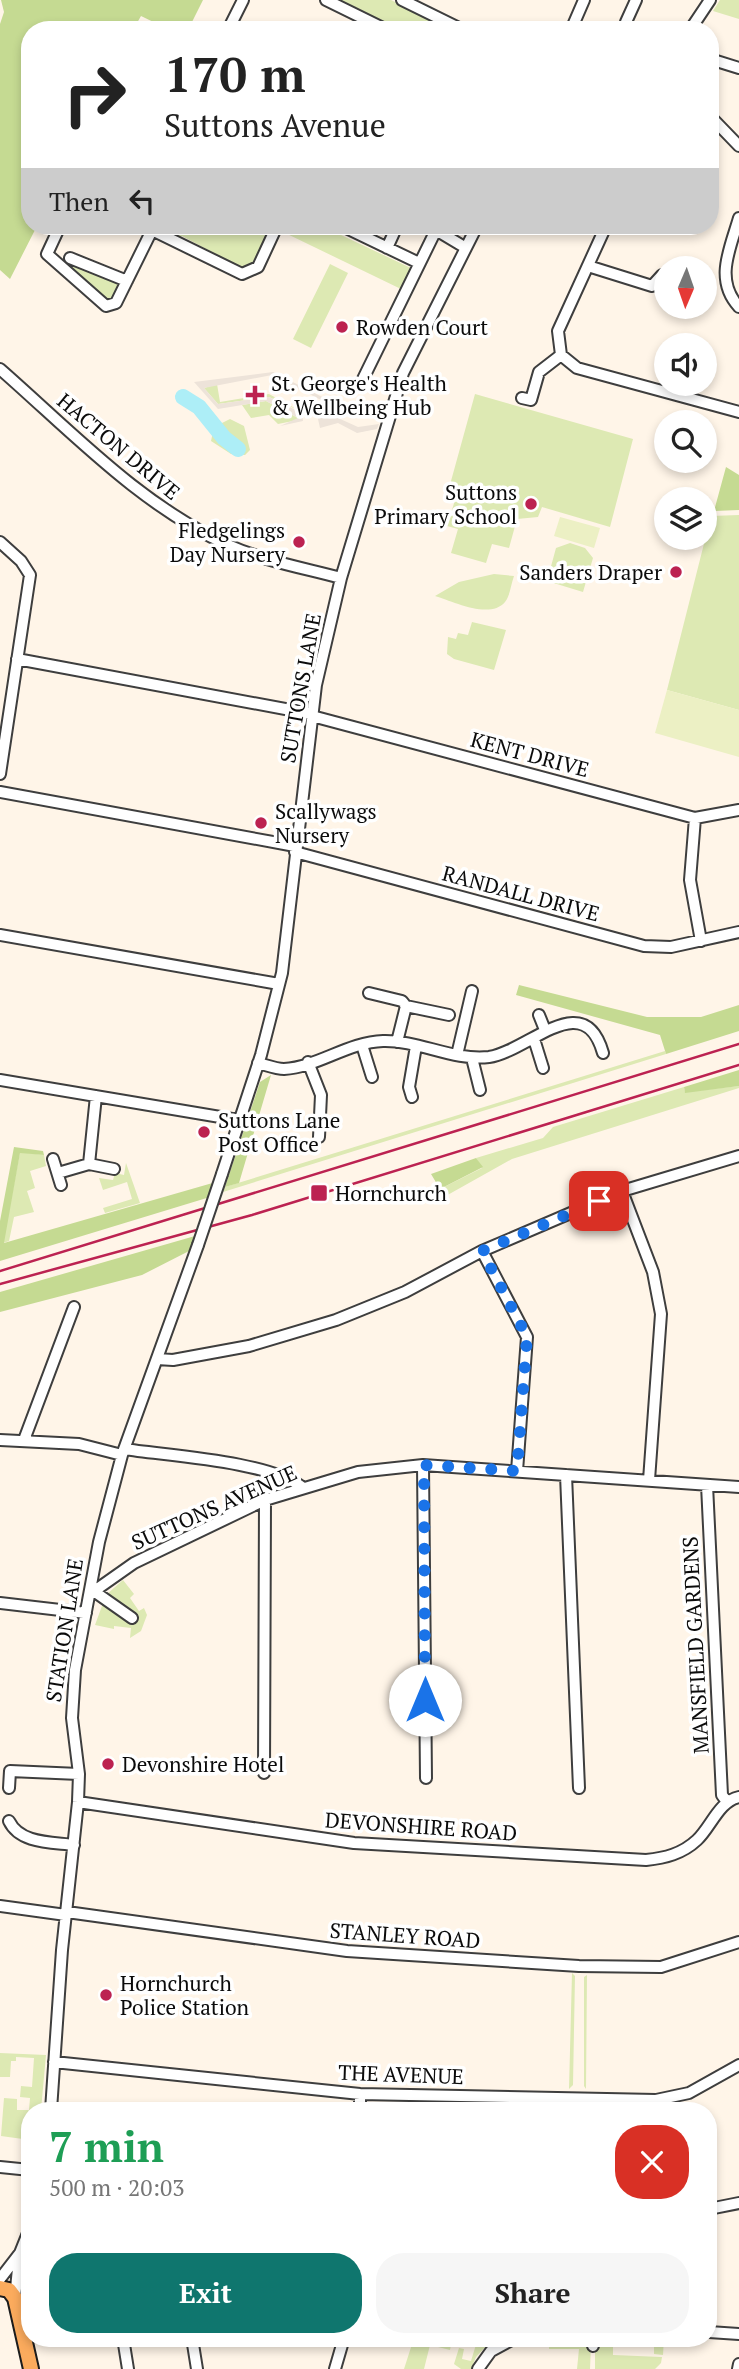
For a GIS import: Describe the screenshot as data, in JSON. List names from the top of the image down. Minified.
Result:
{"streets":{"street":["HACTON DRIVE","SUTTONS LANE","KENT DRIVE","RANDALL DRIVE","SUTTONS AVENUE","STATION LANE","MANSFIELD GARDENS","DEVONSHIRE ROAD","STANLEY ROAD","THE AVENUE"]},"crossings":[["HACTON DRIVE","SUTTONS LANE"],["SUTTONS LANE","KENT DRIVE"],["SUTTONS LANE","RANDALL DRIVE"],["SUTTONS LANE","STATION LANE"],["SUTTONS AVENUE","STATION LANE"],["SUTTONS AVENUE","MANSFIELD GARDENS"],["STATION LANE","DEVONSHIRE ROAD"],["STATION LANE","STANLEY ROAD"],["STATION LANE","THE AVENUE"],["MANSFIELD GARDENS","DEVONSHIRE ROAD"]],"places":{"other":["Rowden Court","Suttons Primary School","Fledgelings Day Nursery","Sanders Draper","Scallywags Nursery","Suttons Lane Post Office","Devonshire Hotel","Hornchurch Police Station"],"health":["St. George's Health & Wellbeing Hub"],"transit":["Hornchurch"]},"north":"bottom","page":{"turn":["170 m","Suttons Avenue"],"then":"Then","heading":["7 min","500 m · 20:03"],"buttons":["Exit","Share"]}}
